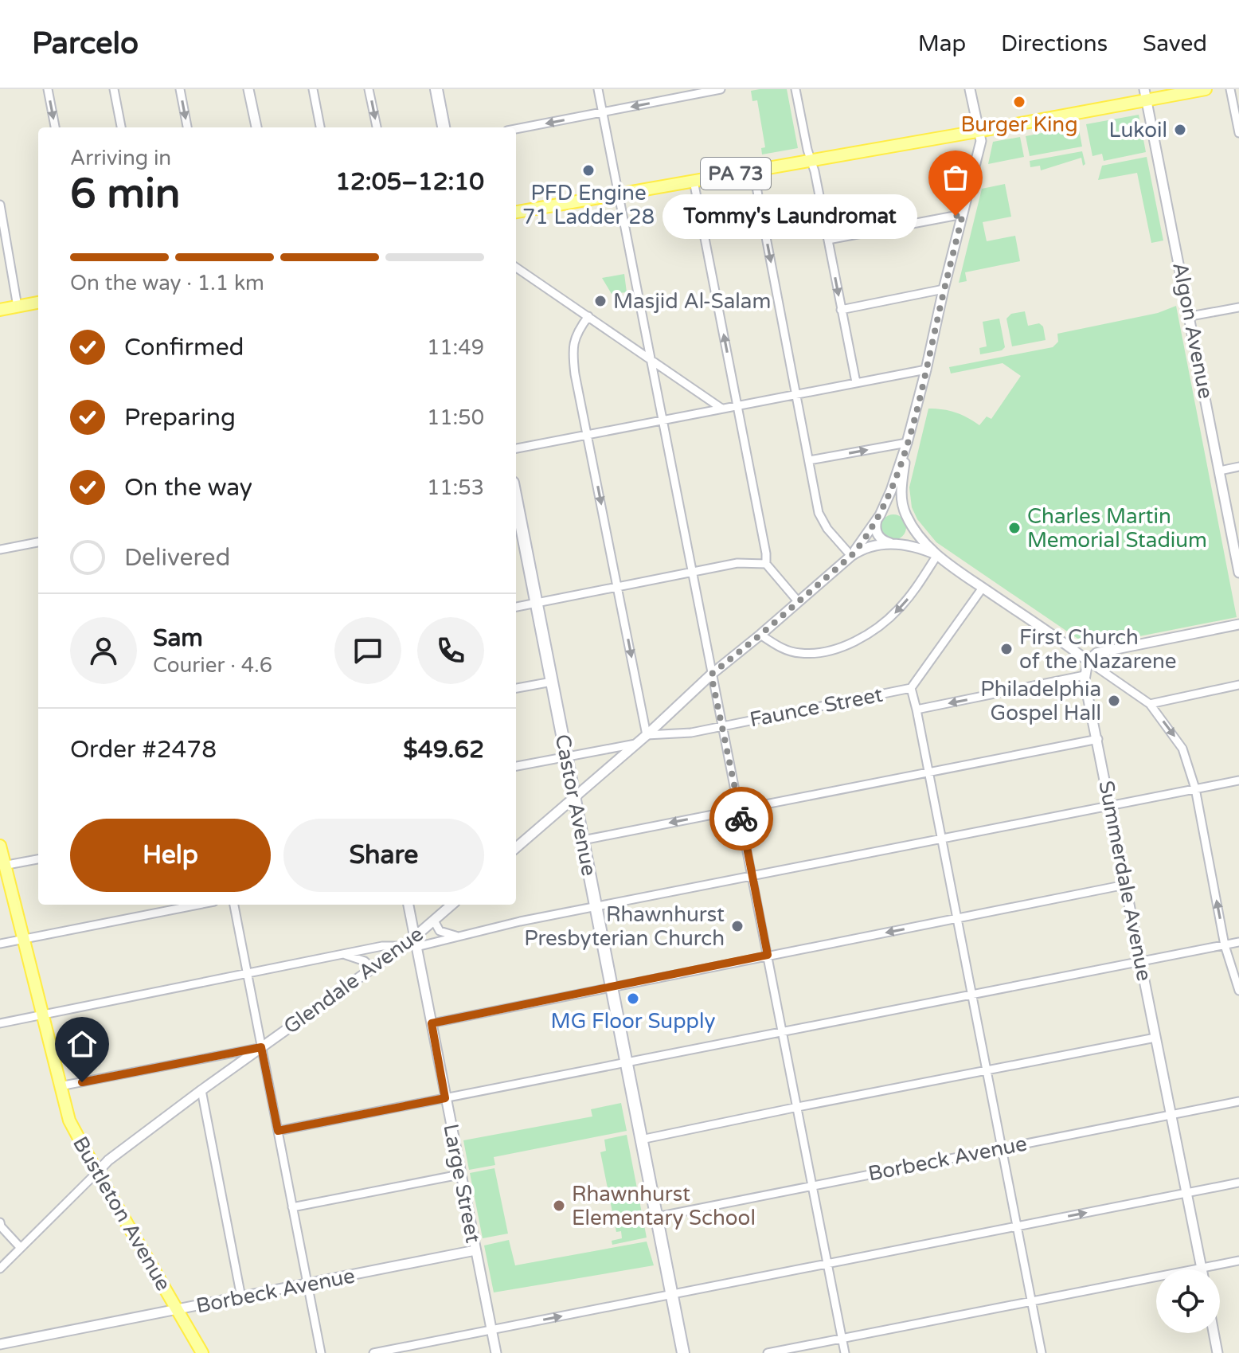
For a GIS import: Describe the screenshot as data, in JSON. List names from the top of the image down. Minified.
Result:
{"streets":{"main road":["PA 73","Castor Avenue","Bustleton Avenue"],"street":["Algon Avenue","Faunce Street","Summerdale Avenue","Glendale Avenue","Borbeck Avenue","Large Street"]},"crossings":[["PA 73","Algon Avenue"],["Castor Avenue","Borbeck Avenue"],["Summerdale Avenue","Borbeck Avenue"],["Glendale Avenue","Large Street"],["Glendale Avenue","Bustleton Avenue"],["Borbeck Avenue","Large Street"],["Borbeck Avenue","Bustleton Avenue"]],"places":["Burger King","Lukoil","PFD Engine 71 Ladder 28","Tommy's Laundromat","Masjid Al-Salam","Charles Martin Memorial Stadium","First Church of the Nazarene","Philadelphia Gospel Hall","Rhawnhurst Presbyterian Church","MG Floor Supply","Rhawnhurst Elementary School"],"page":{"header":"Parcelo","nav":["Map","Directions","Saved"],"heading":["6 min","Arriving in","12:05–12:10"],"panel":["Sam","Courier · 4.6","Order #2478","$49.62"],"bubble":"Tommy's Laundromat","bar":"On the way · 1.1 km","list":[["Confirmed","11:49"],["Preparing","11:50"],["On the way","11:53"],"Delivered"],"buttons":["Help","Share"]}}
